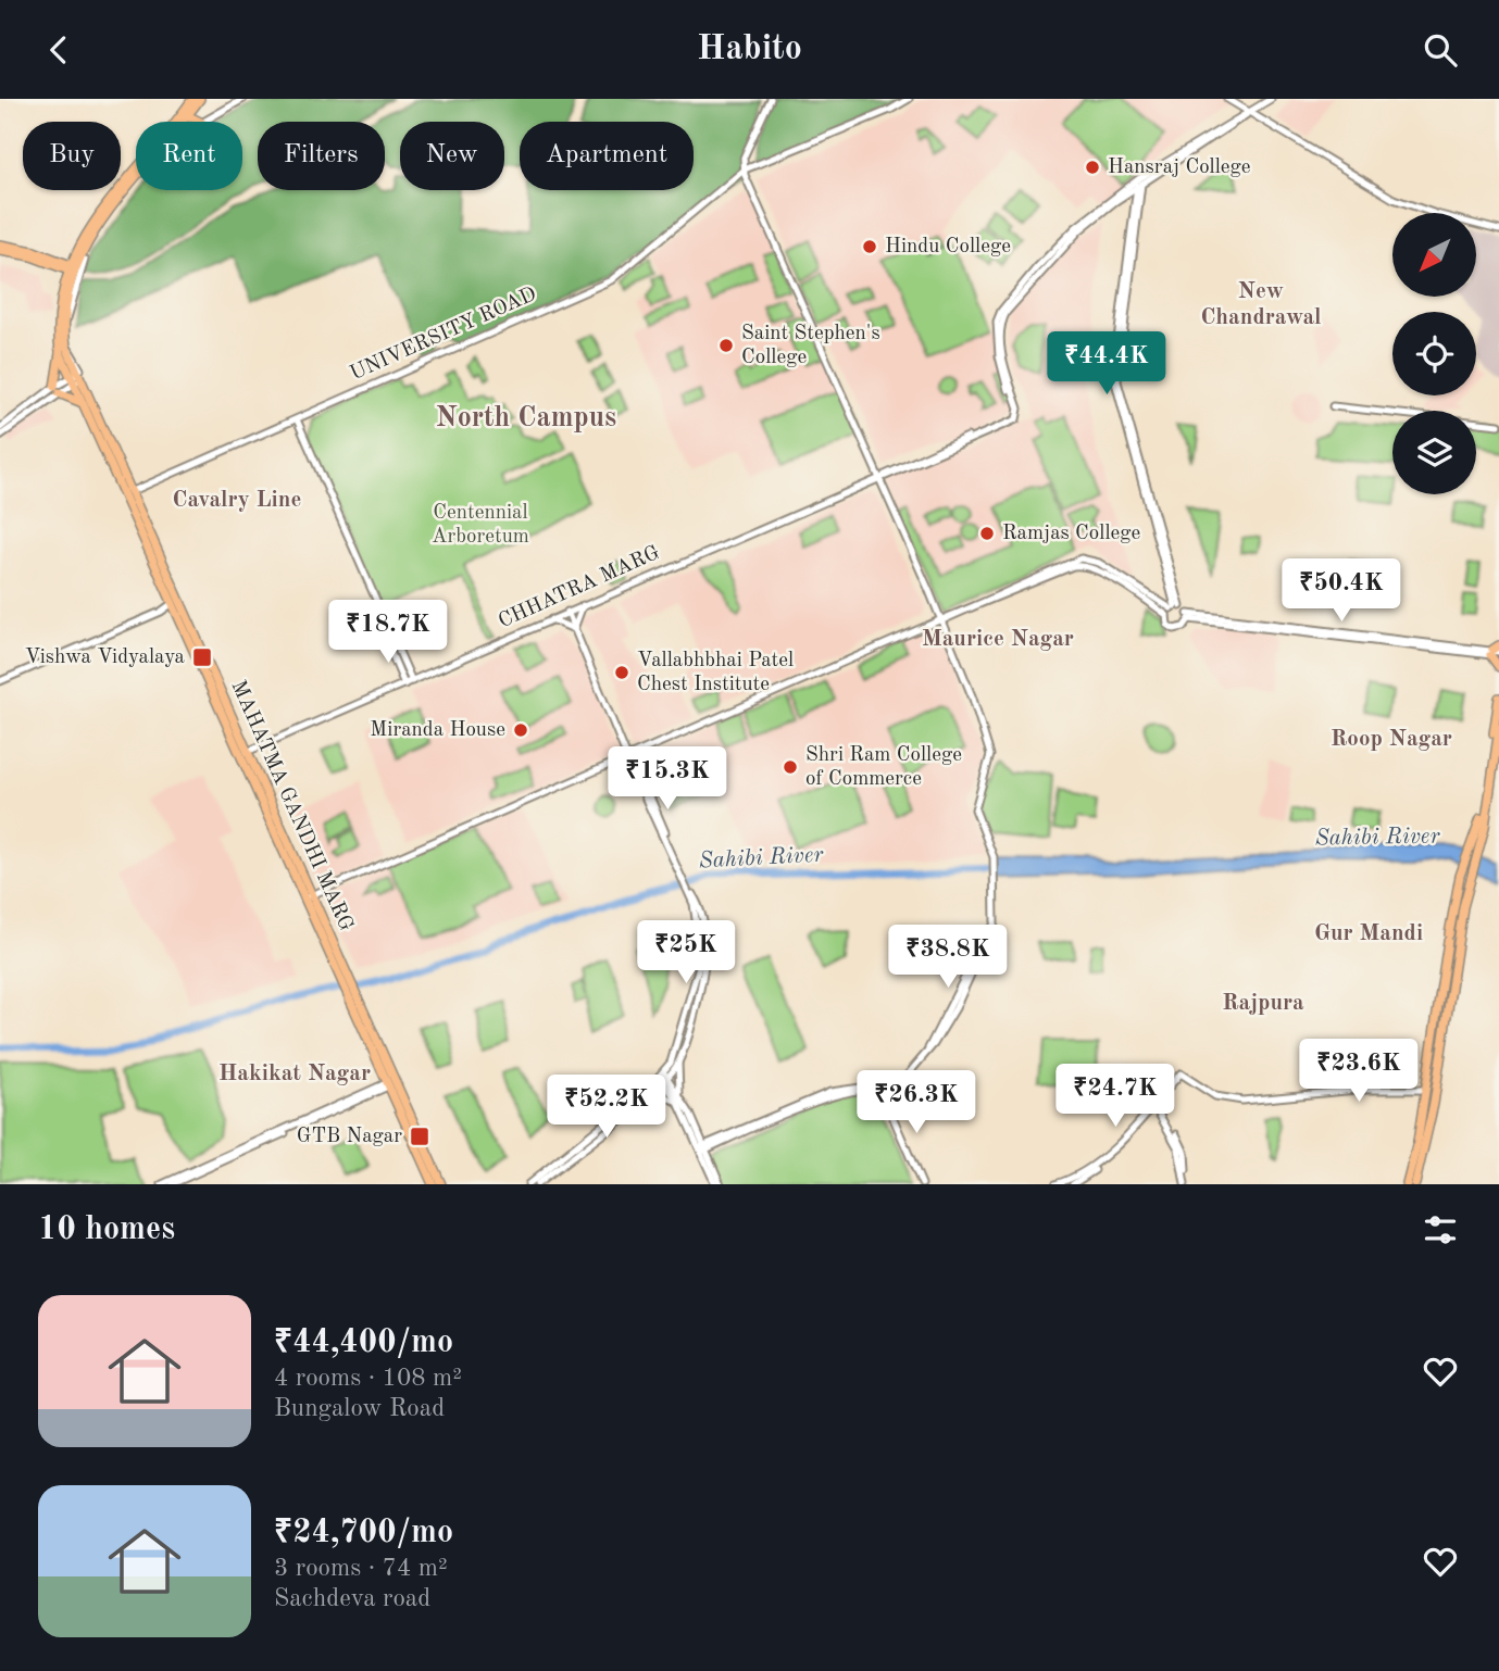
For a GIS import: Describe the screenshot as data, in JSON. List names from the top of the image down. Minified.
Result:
{"streets":{"main road":["MAHATMA GANDHI MARG"],"street":["UNIVERSITY ROAD","CHHATRA MARG"]},"crossings":[["UNIVERSITY ROAD","MAHATMA GANDHI MARG"],["CHHATRA MARG","MAHATMA GANDHI MARG"]],"districts":["New Chandrawal","North Campus","Cavalry Line","Maurice Nagar","Roop Nagar","Gur Mandi","Rajpura","Hakikat Nagar"],"water":["Sahibi River"],"parks":["Centennial Arboretum"],"places":{"other":["Hansraj College","Hindu College","Saint Stephen's College","Ramjas College","Vallabhbhai Patel Chest Institute","Miranda House","Shri Ram College of Commerce"],"transit":["Vishwa Vidyalaya","GTB Nagar"]},"north":"bottom left","page":{"header":"Habito","chip":["Buy","Rent","Filters","New","Apartment"],"price":["₹44.4K","₹50.4K","₹18.7K","₹15.3K","₹25K","₹38.8K","₹23.6K","₹24.7K","₹26.3K","₹52.2K"],"heading":"10 homes","list":[{"name":"₹44,400/mo","note":"4 rooms · 108 m² · Bungalow Road"},{"name":"₹24,700/mo","note":"3 rooms · 74 m² · Sachdeva road"}]}}
